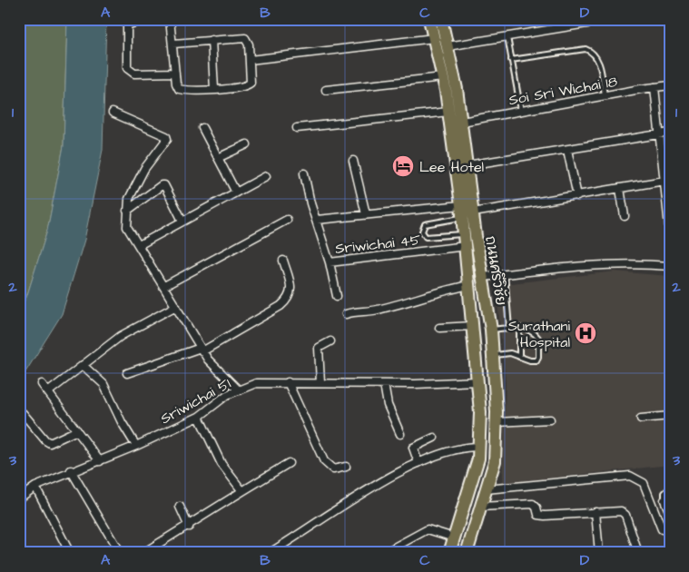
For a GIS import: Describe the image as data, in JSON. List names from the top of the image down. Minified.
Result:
{"streets":{"main road":["ถนนศรีวิชัย"],"street":["Soi Sri Wichai 18","Sriwichai 45","Sriwichai 51"]},"crossings":[["Soi Sri Wichai 18","ถนนศรีวิชัย"],["Sriwichai 45","ถนนศรีวิชัย"],["ถนนศรีวิชัย","Sriwichai 51"]],"places":{"hotel":["Lee Hotel"],"hospital":["Surathani Hospital"]},"grid":{"columns":["A","B","C","D"],"rows":["1","2","3"]}}
